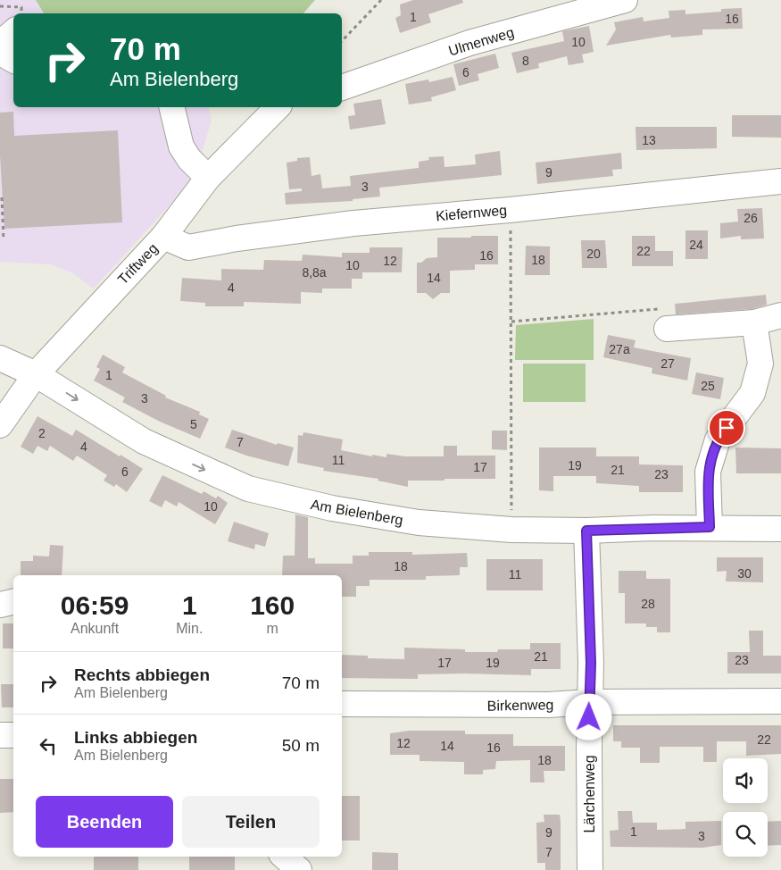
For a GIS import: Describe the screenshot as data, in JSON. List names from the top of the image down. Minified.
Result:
{"streets":{"street":["Ulmenweg","Kiefernweg","Triftweg","Am Bielenberg","Birkenweg","Lärchenweg"]},"crossings":[["Kiefernweg","Triftweg"],["Triftweg","Am Bielenberg"],["Am Bielenberg","Lärchenweg"],["Birkenweg","Lärchenweg"]],"one_way":["Am Bielenberg"],"house_numbers":["1","16","10","8","6","13","9","3","26","24","22","20","16","18","12","10","8,8a","14","4","27a","27","1","25","3","5","2","7","4","11","19","17","21","6","23","10","18","30","11","28","21","23","17","19","22","12","14","16","18","1","9","3","7"],"page":{"turn":["70 m","Am Bielenberg"],"eta":["06:59","Ankunft","1","Min.","160","m"],"list":[{"name":"Rechts abbiegen","note":"Am Bielenberg","value":"70 m"},{"name":"Links abbiegen","note":"Am Bielenberg","value":"50 m"}],"buttons":["Beenden","Teilen"]}}
